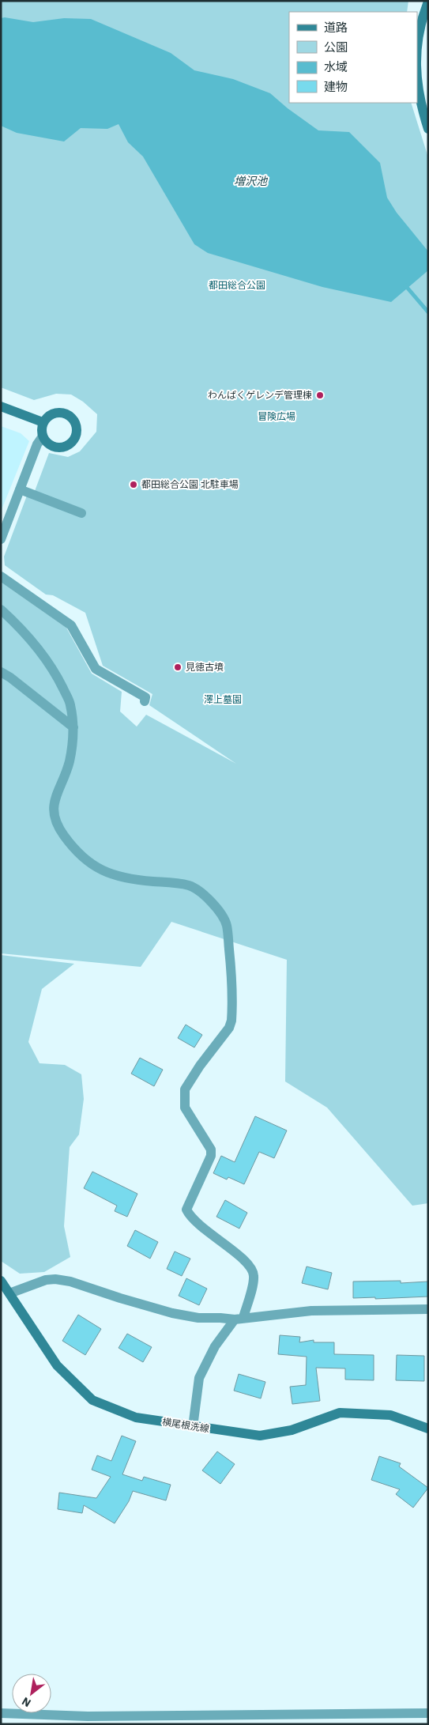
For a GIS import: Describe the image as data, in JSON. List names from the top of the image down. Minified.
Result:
{"streets":{"main road":["横尾根洗線"]},"water":["増沢池"],"parks":["都田総合公園","冒険広場","澤上墓園"],"places":["わんぱくゲレンデ管理棟","都田総合公園 北駐車場","見徳古墳"],"legend":["道路","公園","水域","建物"],"north":"bottom left"}
